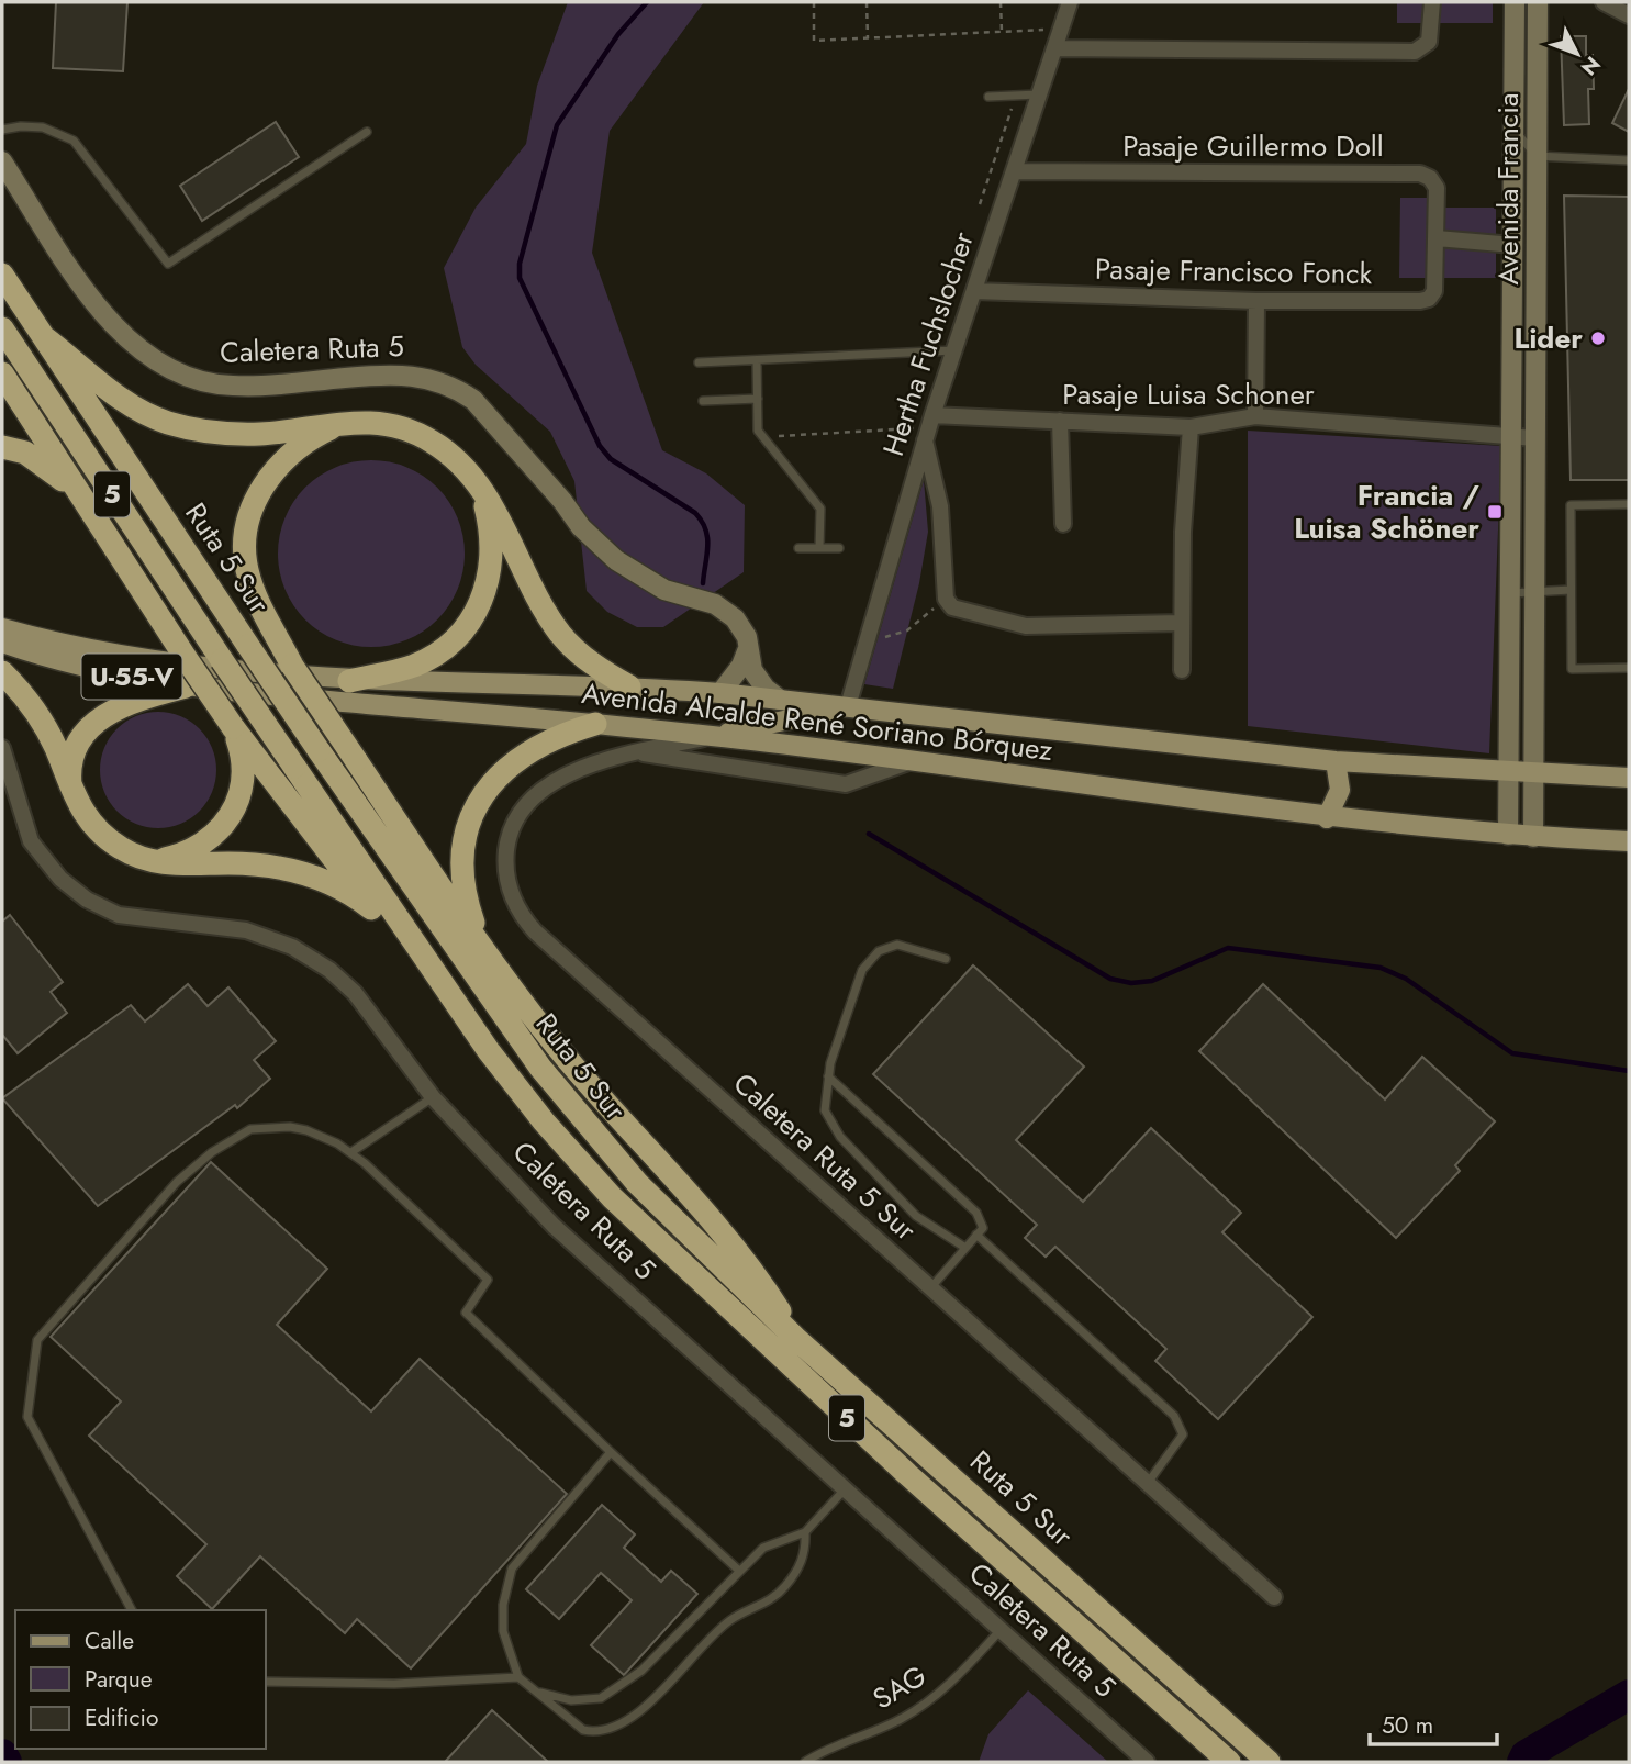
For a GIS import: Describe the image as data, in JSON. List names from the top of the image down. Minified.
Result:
{"streets":{"highway":["5","Ruta 5 Sur"],"main road":["Avenida Francia","Caletera Ruta 5","U-55-V","Avenida Alcalde René Soriano Bórquez"],"street":["Pasaje Guillermo Doll","Pasaje Francisco Fonck","Hertha Fuchslocher","Pasaje Luisa Schoner","Caletera Ruta 5 Sur"],"lane":["SAG"]},"crossings":[["Pasaje Guillermo Doll","Pasaje Francisco Fonck"],["Pasaje Guillermo Doll","Hertha Fuchslocher"],["Avenida Francia","Pasaje Luisa Schoner"],["Avenida Francia","Avenida Alcalde René Soriano Bórquez"],["Pasaje Francisco Fonck","Hertha Fuchslocher"],["Hertha Fuchslocher","Pasaje Luisa Schoner"],["Hertha Fuchslocher","Avenida Alcalde René Soriano Bórquez"],["Caletera Ruta 5","Avenida Alcalde René Soriano Bórquez"],["Caletera Ruta 5","SAG"],["Avenida Alcalde René Soriano Bórquez","Caletera Ruta 5 Sur"]],"places":{"other":["Lider"],"transit":["Francia / Luisa Schöner"]},"legend":["Calle","Parque","Edificio"],"scale_bar":"50 m","north":"bottom right"}
